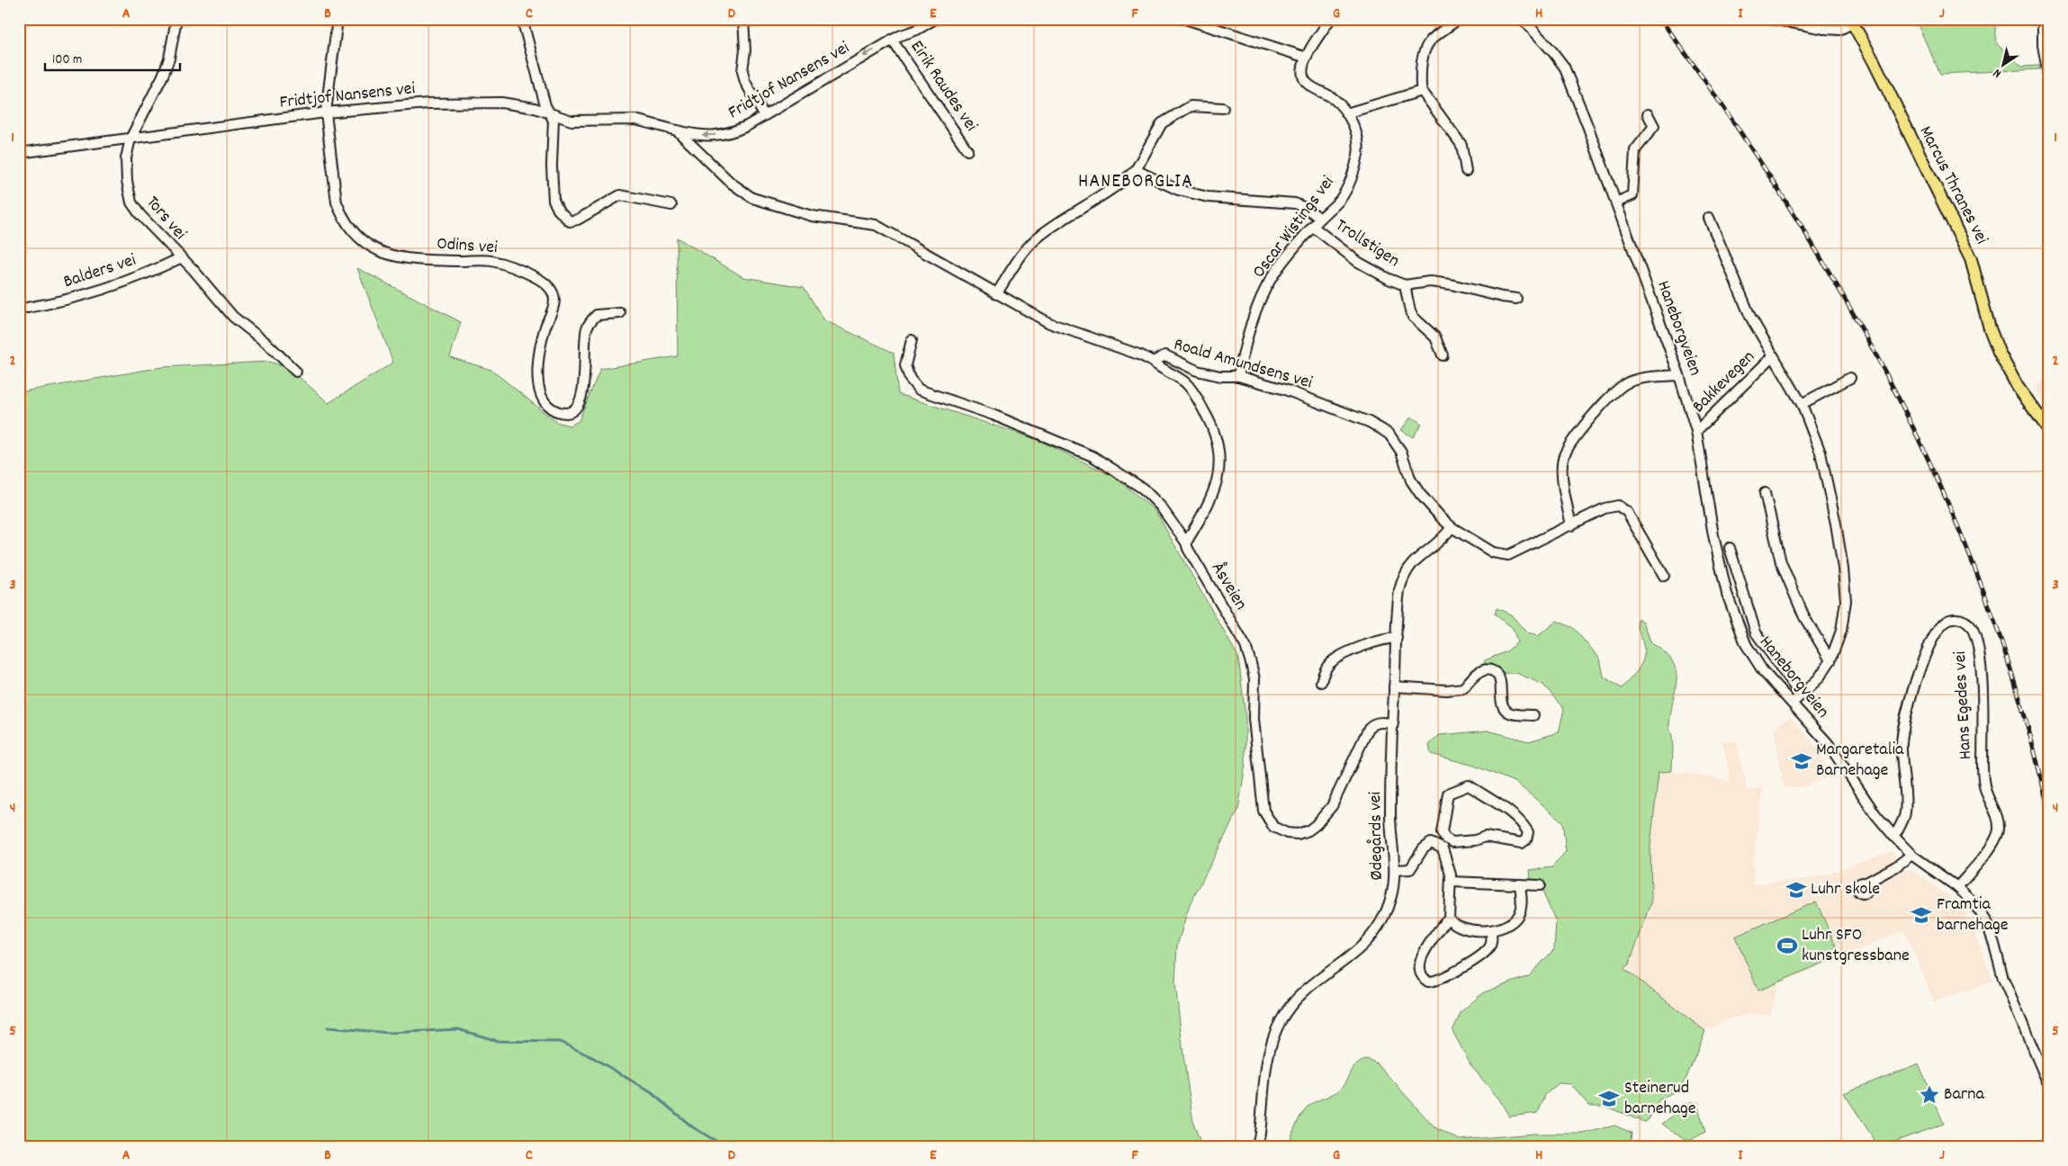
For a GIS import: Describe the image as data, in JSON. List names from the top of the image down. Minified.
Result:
{"streets":{"main road":["Marcus Thranes vei"],"street":["Fridtjof Nansens vei","Eirik Raudes vei","Tors vei","Oscar Wistings vei","Trollstigen","Odins vei","Balders vei","Haneborgveien","Roald Amundsens vei","Bakkevegen","Åsveien","Hans Egedes vei","Ødegårds vei"]},"crossings":[["Fridtjof Nansens vei","Eirik Raudes vei"],["Fridtjof Nansens vei","Tors vei"],["Fridtjof Nansens vei","Odins vei"],["Fridtjof Nansens vei","Roald Amundsens vei"],["Tors vei","Balders vei"],["Oscar Wistings vei","Trollstigen"],["Oscar Wistings vei","Roald Amundsens vei"],["Haneborgveien","Bakkevegen"],["Haneborgveien","Hans Egedes vei"],["Roald Amundsens vei","Ødegårds vei"],["Åsveien","Ødegårds vei"]],"districts":["HANEBORGLIA"],"places":{"school or university":["Margaretalia Barnehage","Luhr skole","Framtia barnehage","Steinerud barnehage"],"sports":["Luhr SFO kunstgressbane"],"place":["Barna"]},"scale_bar":"100 m","north":"bottom left","grid":{"columns":["A","B","C","D","E","F","G","H","I","J"],"rows":["1","2","3","4","5"]}}
